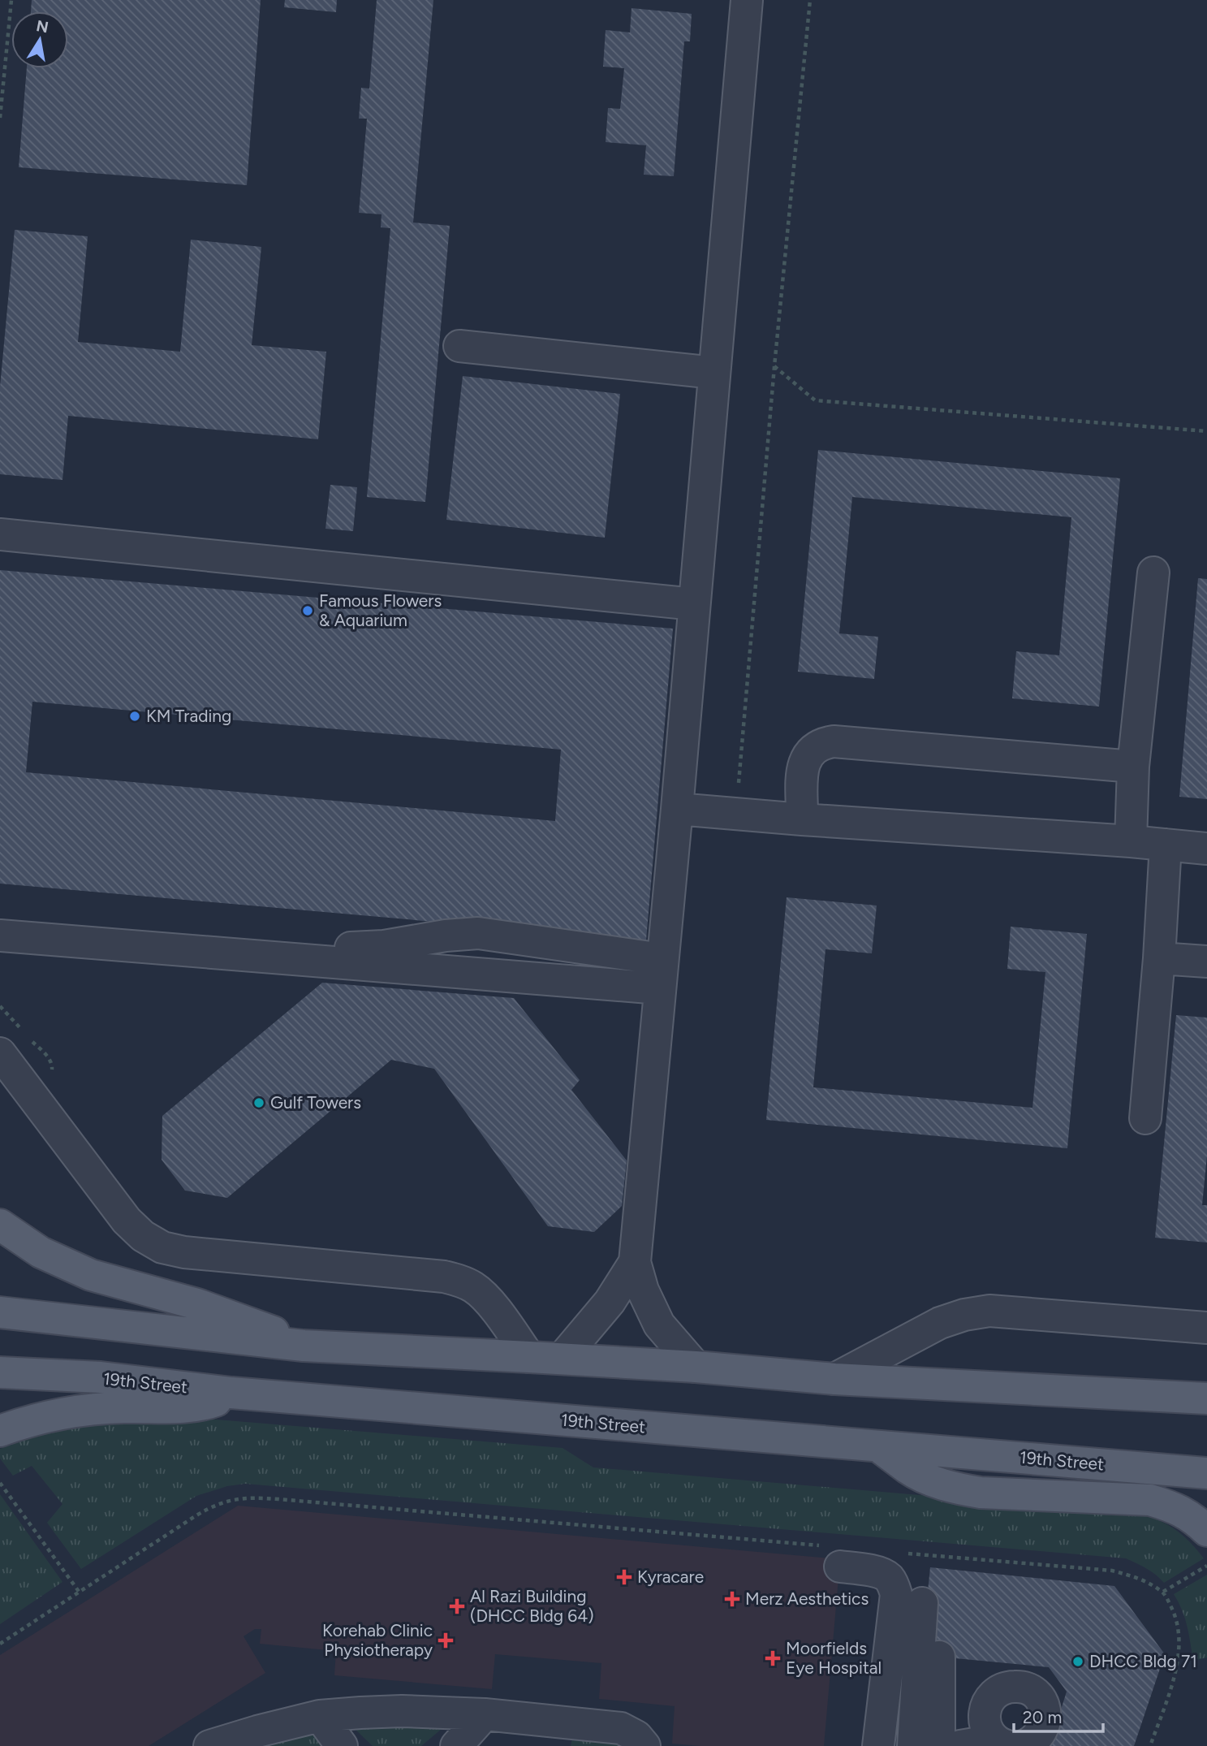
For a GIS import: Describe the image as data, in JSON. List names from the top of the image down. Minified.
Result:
{"streets":{"main road":["19th Street"]},"places":{"other":["Famous Flowers & Aquarium","KM Trading","Gulf Towers","DHCC Bldg 71"],"health":["Kyracare","Merz Aesthetics","Al Razi Building (DHCC Bldg 64)","Korehab Clinic Physiotherapy","Moorfields Eye Hospital"]},"scale_bar":"20 m","north":"top"}
